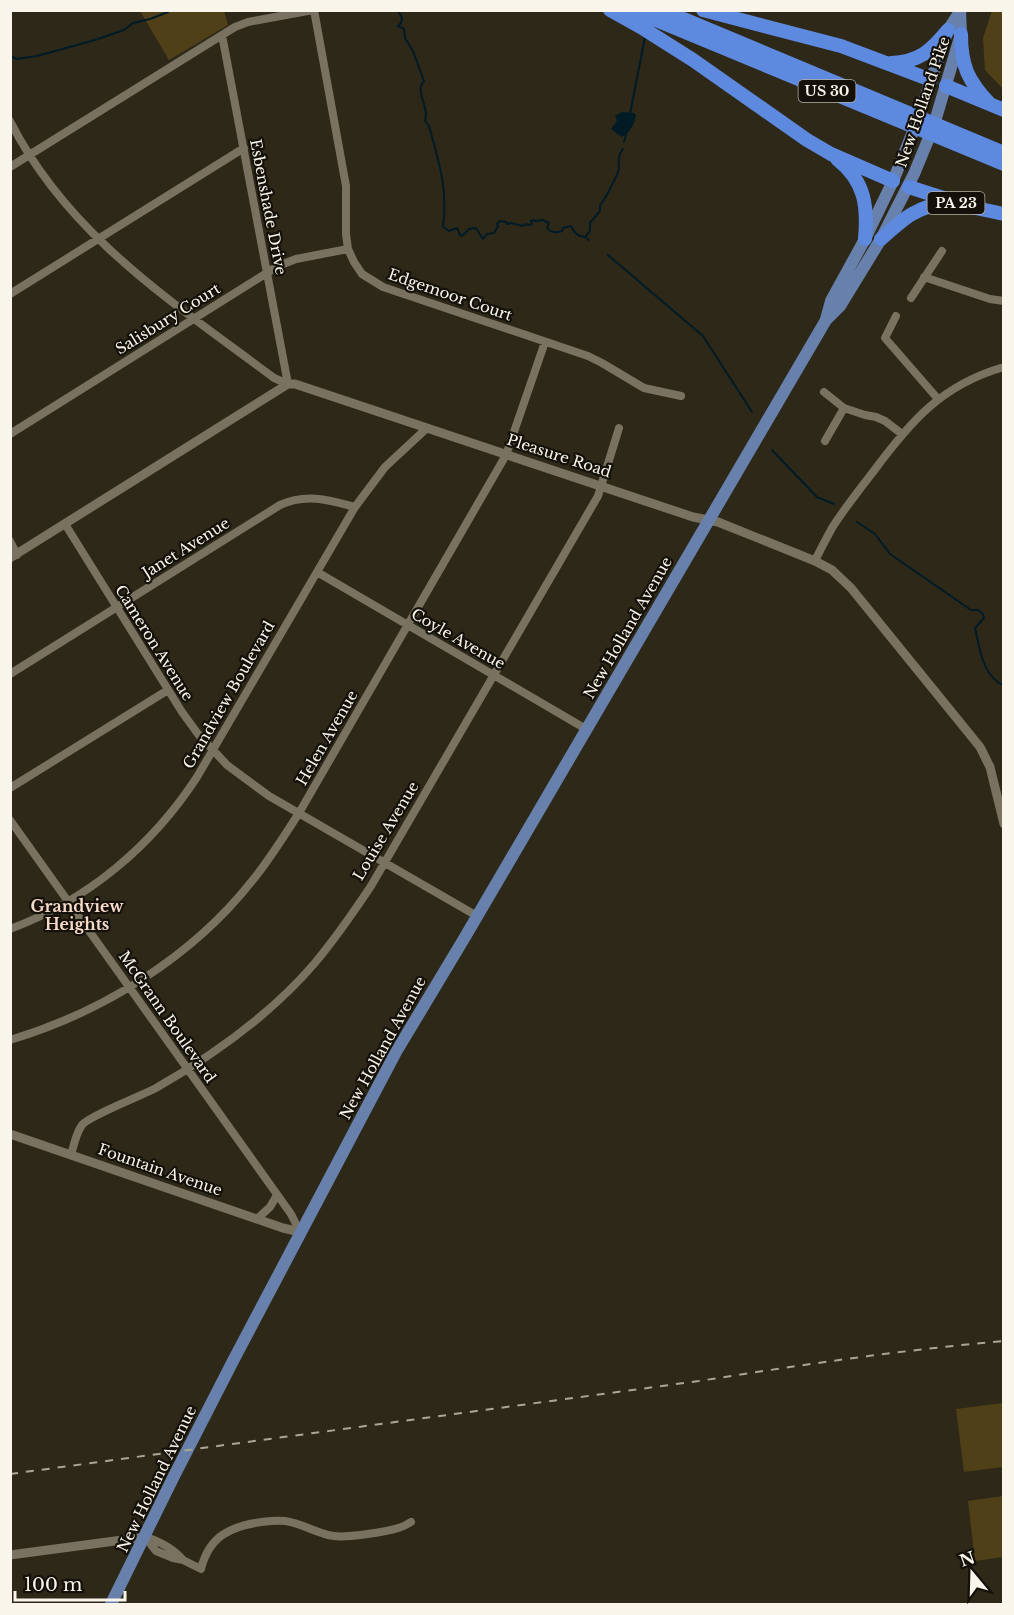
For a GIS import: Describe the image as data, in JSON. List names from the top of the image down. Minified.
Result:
{"streets":{"highway":["US 30","PA 23"],"main road":["New Holland Pike","New Holland Avenue"],"street":["Esbenshade Drive","Edgemoor Court","Salisbury Court","Pleasure Road","Janet Avenue","Coyle Avenue","Cameron Avenue","Grandview Boulevard","Helen Avenue","Louise Avenue","McGrann Boulevard","Fountain Avenue"]},"crossings":[["New Holland Pike","PA 23"],["New Holland Pike","Pleasure Road"],["New Holland Pike","New Holland Avenue"],["Esbenshade Drive","Edgemoor Court"],["Esbenshade Drive","Salisbury Court"],["Esbenshade Drive","Pleasure Road"],["Edgemoor Court","Salisbury Court"],["Edgemoor Court","Helen Avenue"],["Pleasure Road","New Holland Avenue"],["Pleasure Road","Grandview Boulevard"],["Pleasure Road","Helen Avenue"],["Pleasure Road","Louise Avenue"],["Janet Avenue","Cameron Avenue"],["Janet Avenue","Grandview Boulevard"],["New Holland Avenue","Coyle Avenue"],["New Holland Avenue","Cameron Avenue"],["New Holland Avenue","McGrann Boulevard"],["New Holland Avenue","Fountain Avenue"],["Coyle Avenue","Grandview Boulevard"],["Coyle Avenue","Helen Avenue"],["Coyle Avenue","Louise Avenue"],["Cameron Avenue","Grandview Boulevard"],["Cameron Avenue","Helen Avenue"],["Cameron Avenue","Louise Avenue"],["Grandview Boulevard","McGrann Boulevard"],["Helen Avenue","McGrann Boulevard"],["Louise Avenue","McGrann Boulevard"],["Louise Avenue","Fountain Avenue"],["McGrann Boulevard","Fountain Avenue"]],"districts":["Grandview Heights"],"scale_bar":"100 m","north":"top"}
